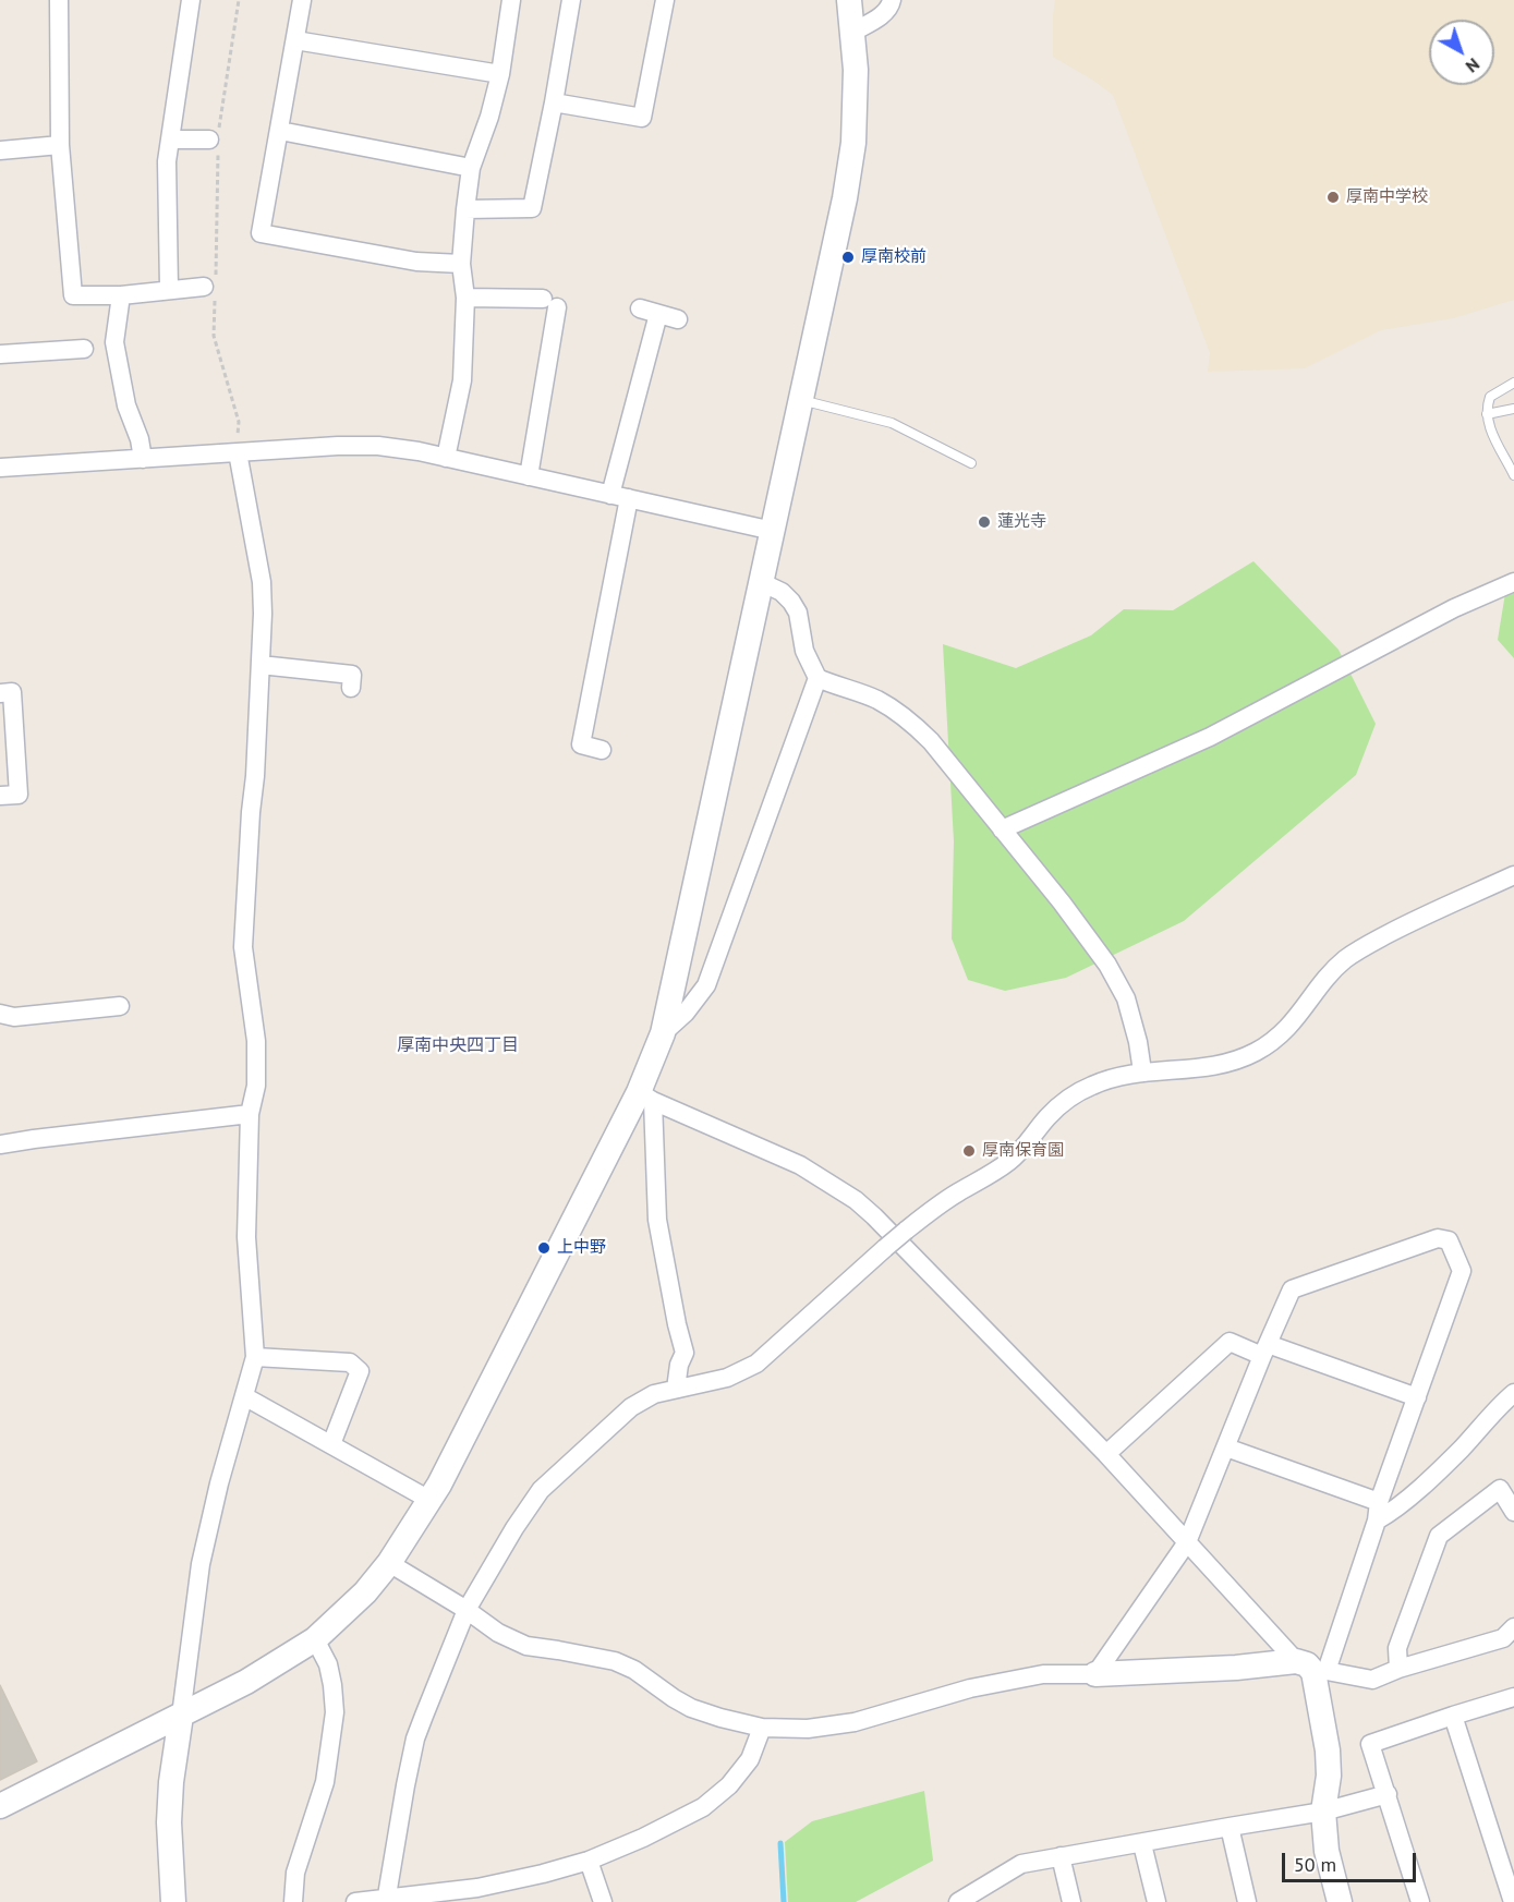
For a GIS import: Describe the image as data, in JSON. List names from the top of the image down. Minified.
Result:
{"districts":["厚南中央四丁目"],"places":["厚南中学校","厚南校前","蓮光寺","厚南保育園","上中野"],"scale_bar":"50 m","north":"bottom right"}
